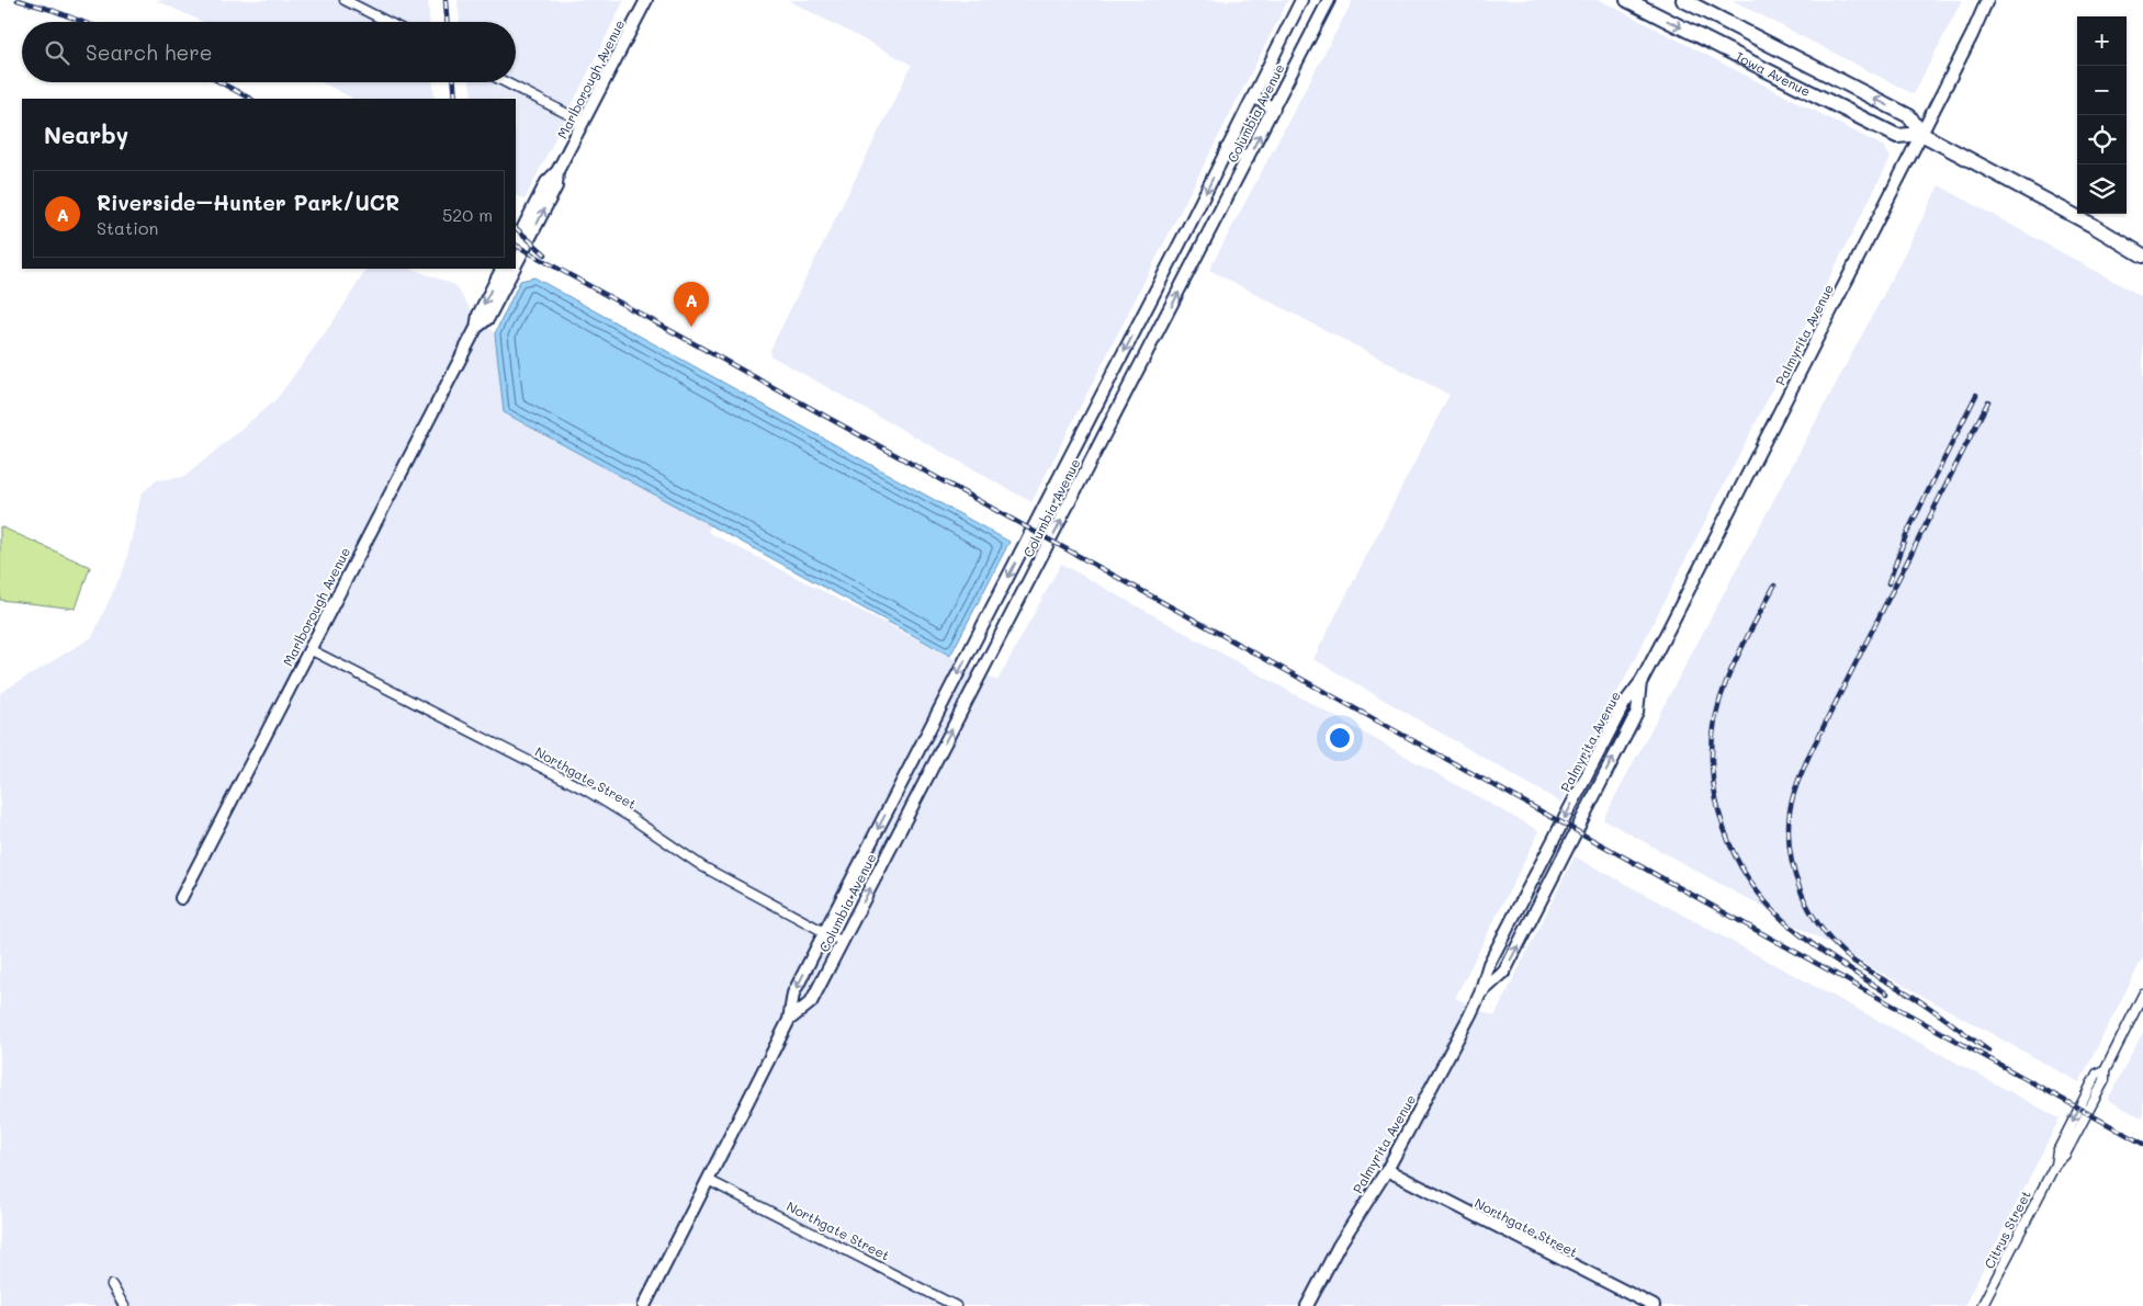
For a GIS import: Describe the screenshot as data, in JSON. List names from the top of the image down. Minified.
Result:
{"streets":{"main road":["Iowa Avenue"],"street":["Marlborough Avenue","Columbia Avenue","Palmyrita Avenue","Northgate Street","Citrus Street"]},"crossings":[["Iowa Avenue","Palmyrita Avenue"],["Marlborough Avenue","Northgate Street"],["Columbia Avenue","Northgate Street"],["Palmyrita Avenue","Northgate Street"]],"page":{"map_buttons":["+","−"],"search":"Search here","heading":"Nearby","list":[{"mark":"A","name":"Riverside–Hunter Park/UCR","note":"Station","value":"520 m"}],"pins":"A"}}
